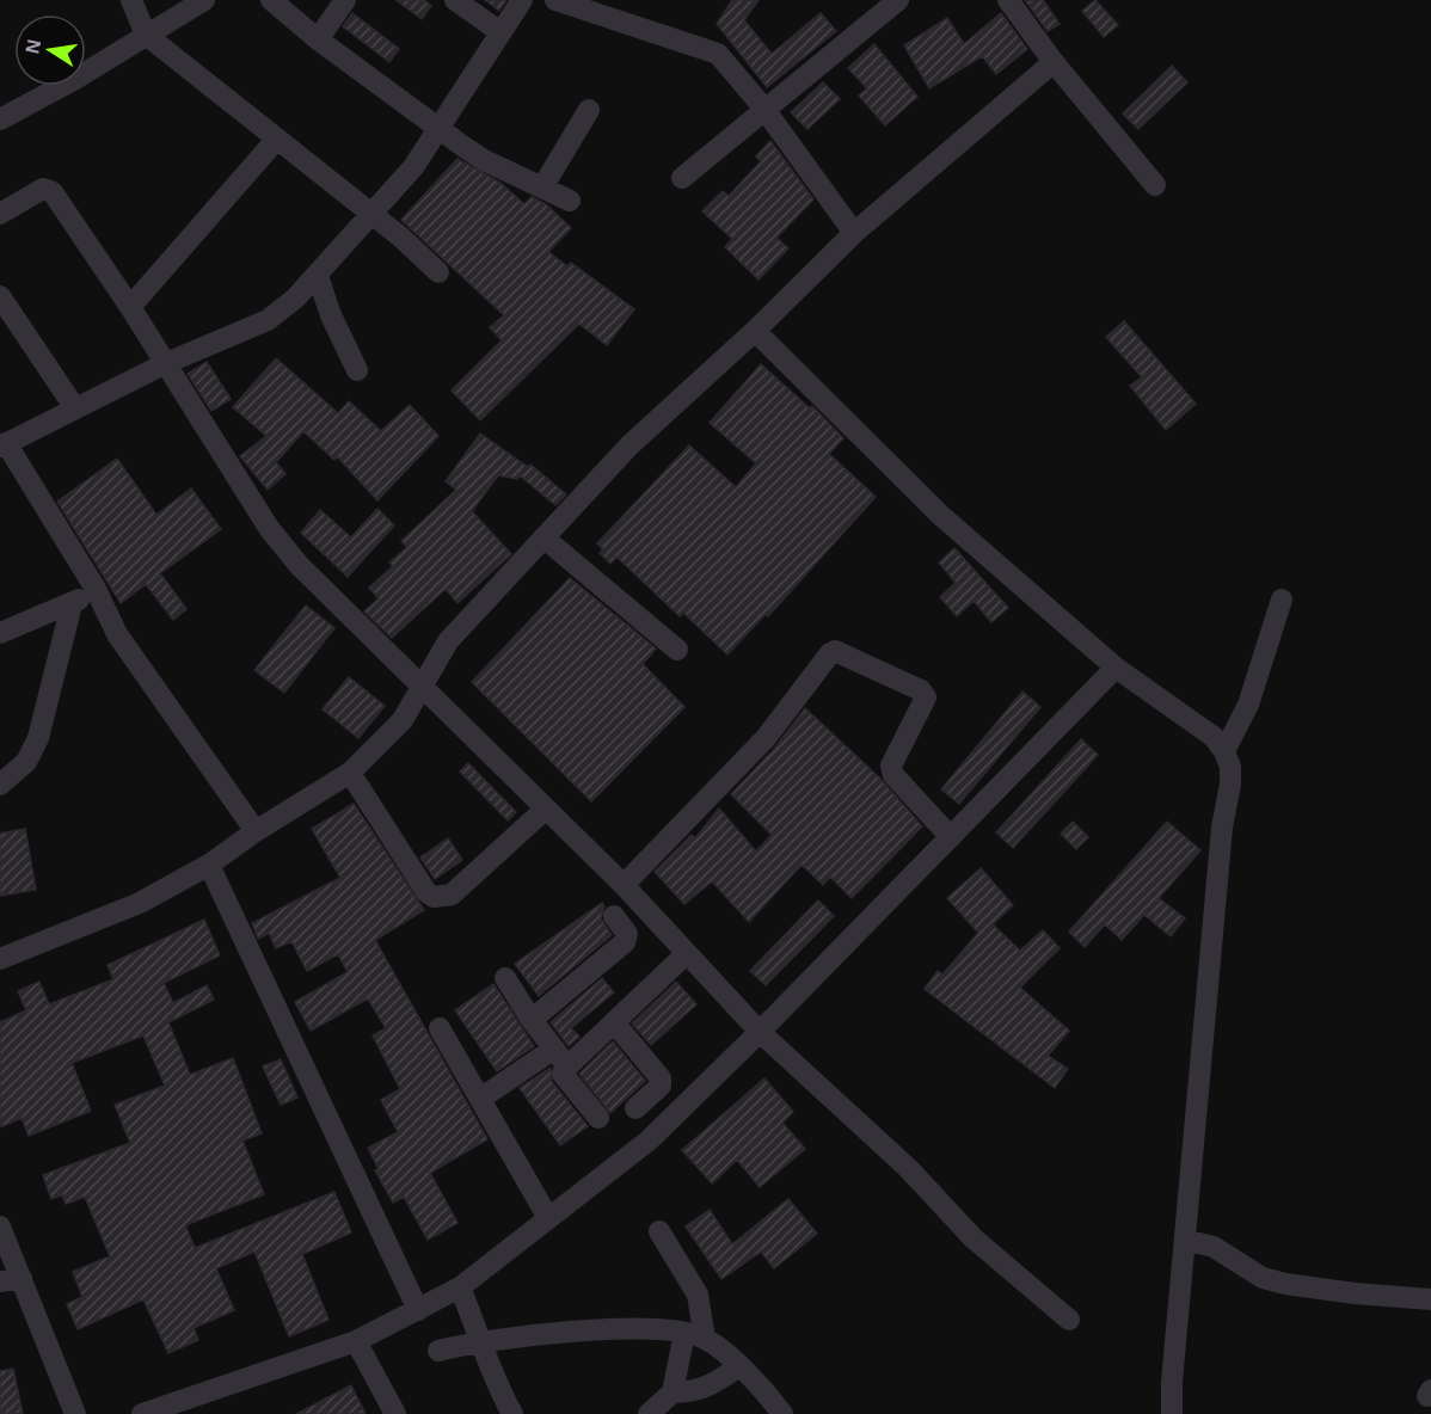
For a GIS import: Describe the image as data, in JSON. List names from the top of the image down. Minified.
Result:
{"north":"left"}
